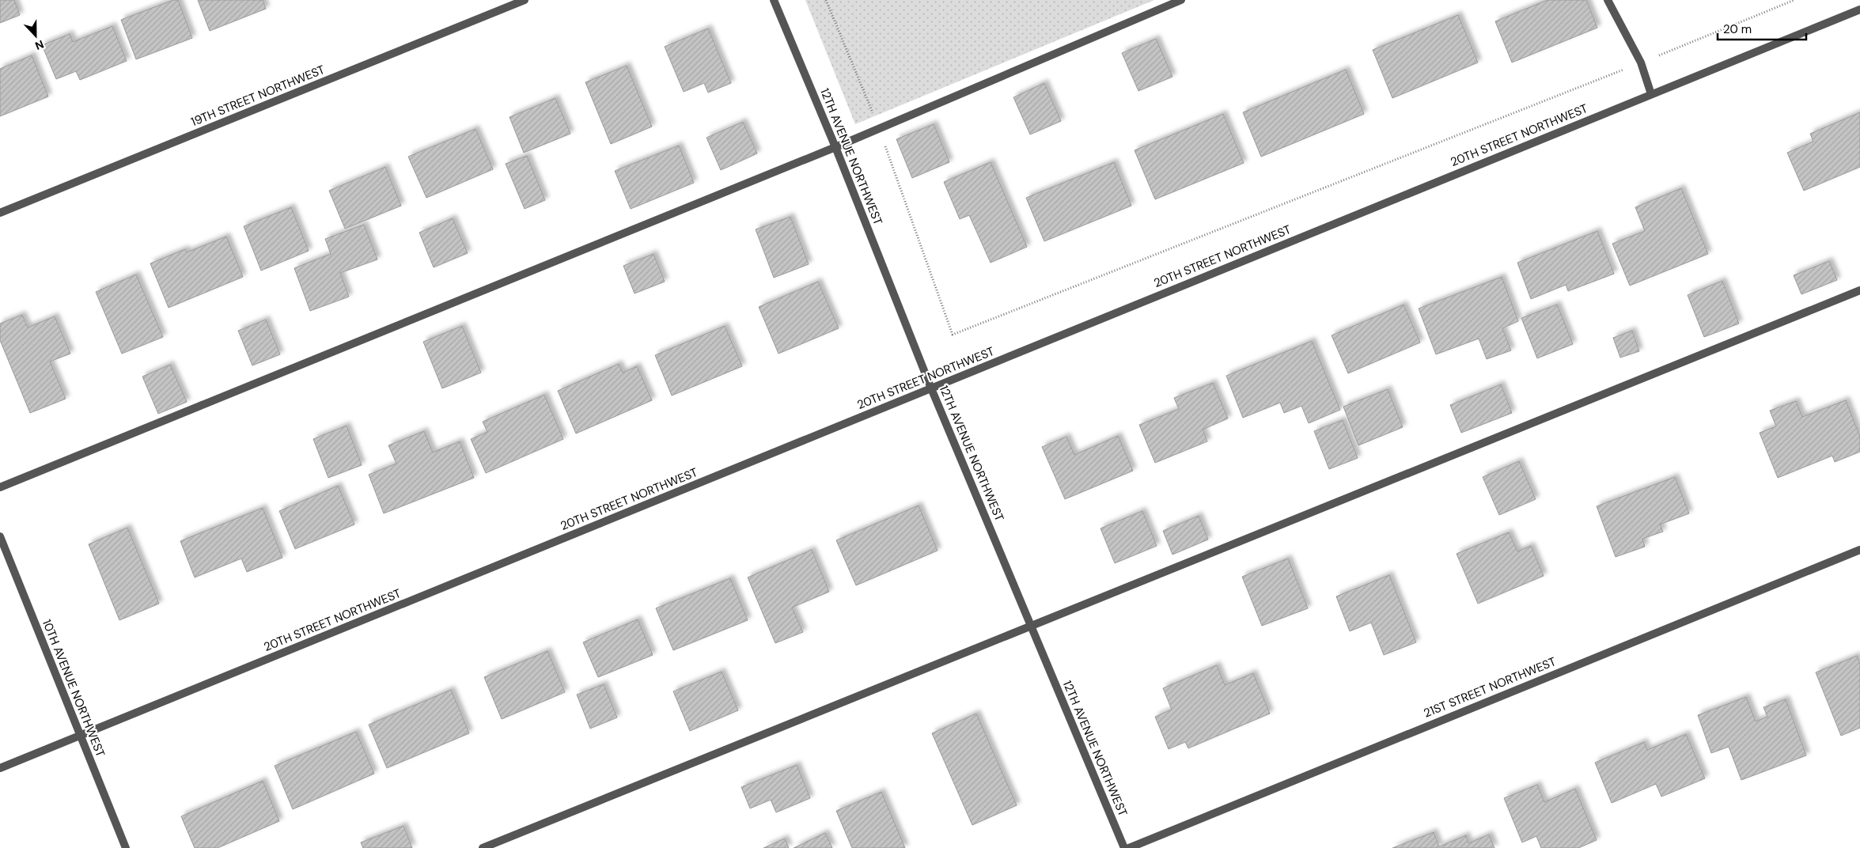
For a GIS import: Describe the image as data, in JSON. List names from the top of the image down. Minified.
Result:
{"streets":{"street":["19TH STREET NORTHWEST","20TH STREET NORTHWEST","12TH AVENUE NORTHWEST","21ST STREET NORTHWEST","10TH AVENUE NORTHWEST"]},"crossings":[["20TH STREET NORTHWEST","12TH AVENUE NORTHWEST"],["20TH STREET NORTHWEST","10TH AVENUE NORTHWEST"]],"scale_bar":"20 m","north":"bottom"}
